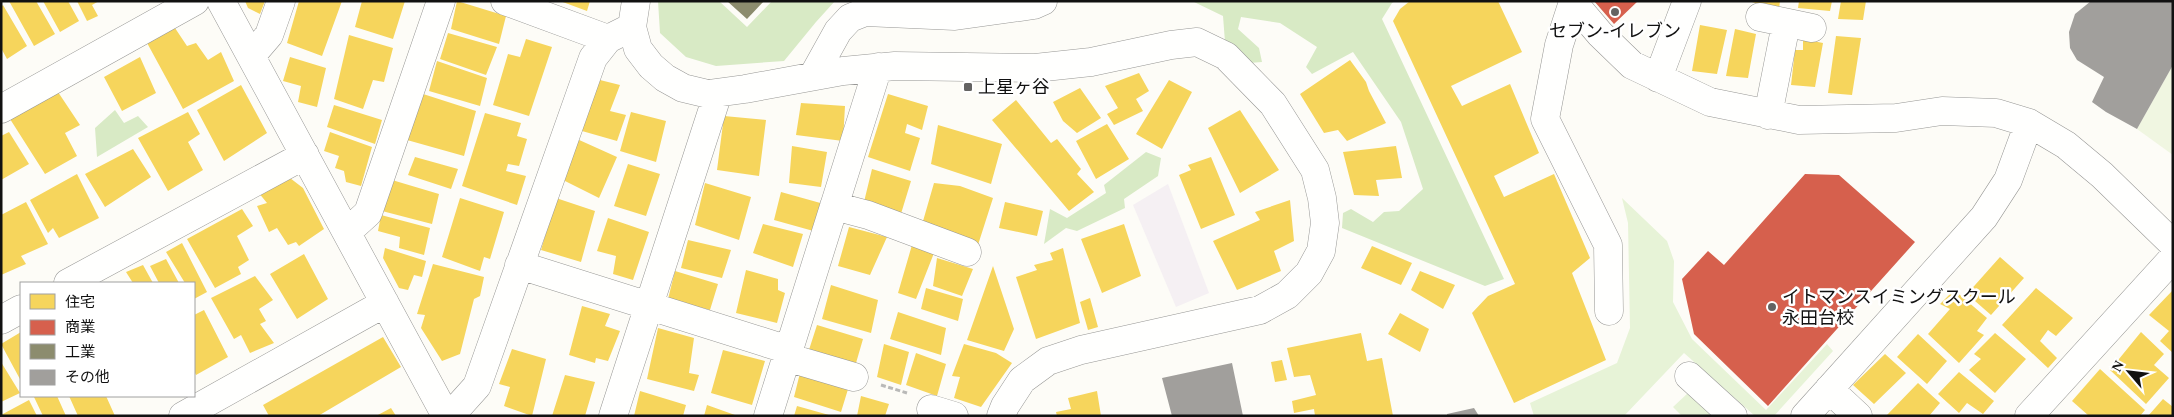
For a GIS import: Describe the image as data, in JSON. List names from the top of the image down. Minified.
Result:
{"places":{"other":["セブン-イレブン","イトマンスイミングスクール 永田台校"],"transit":["上星ヶ谷"]},"legend":["住宅","商業","工業","その他"],"north":"top left"}
